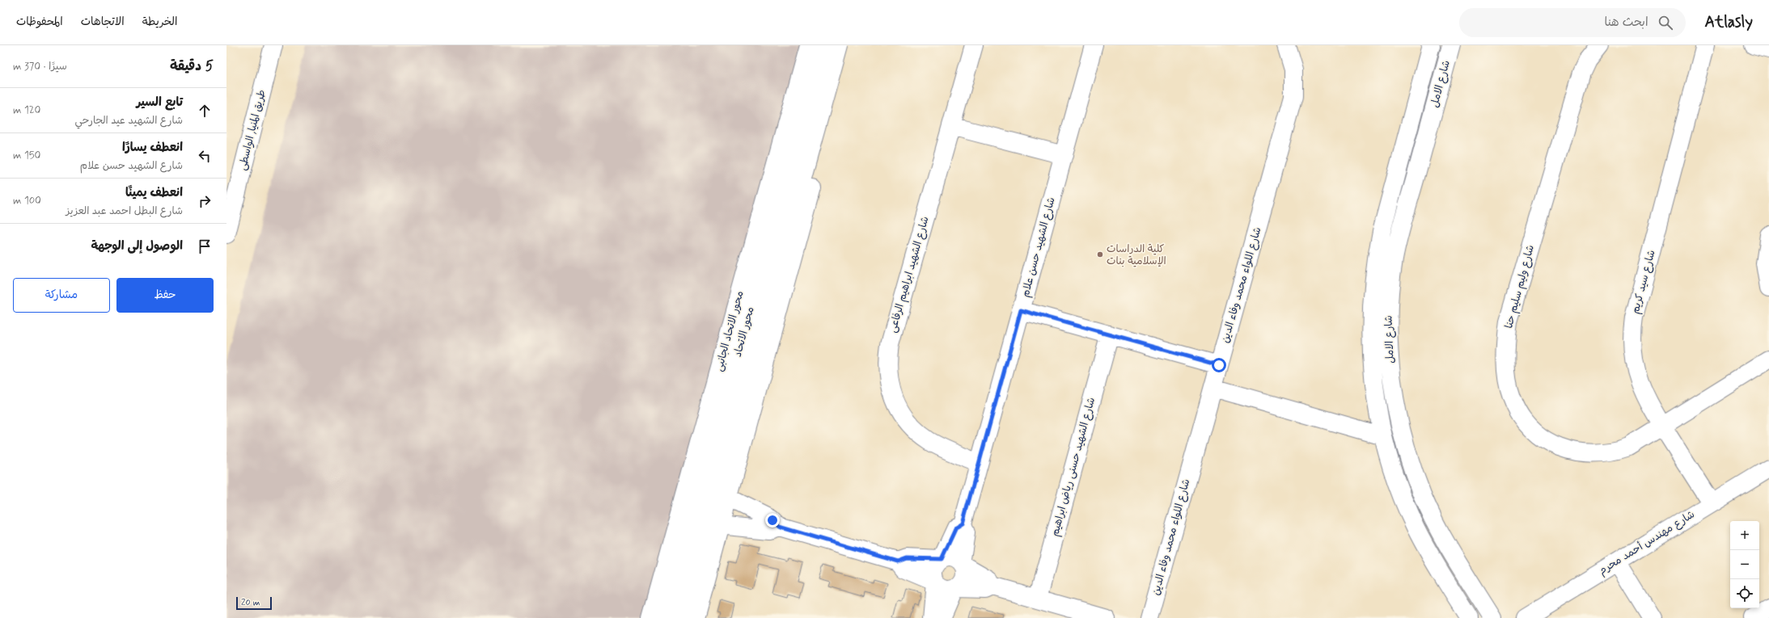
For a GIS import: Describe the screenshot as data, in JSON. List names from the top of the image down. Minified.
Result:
{"streets":{"street":["شارع الامل","طريق المنيا, الواسطى","شارع الشهيد حسن علام","شارع الشهيد ابراهيم الرفاعى","شارع سيد كريم","شارع اللواء محمد وفاء الدين","شارع وليم سليم حنا","محور الاتحاد الجانبى","محور الاتحاد","شارع الشهيد حسنى رياض ابراهيم","شارع مهندس أحمد محرم"]},"crossings":[["شارع الشهيد حسن علام","شارع الشهيد ابراهيم الرفاعى"],["شارع سيد كريم","شارع وليم سليم حنا"],["شارع سيد كريم","شارع مهندس أحمد محرم"]],"places":["كلية الدراسات الإسلامية بنات"],"scale_bar":"20 m","page":{"header":"Atlasly","search":"ابحث هنا","nav":["الخريطة","الاتجاهات","المحفوظات"],"heading":["5 دقيقة","سيرًا · 370 m"],"list":[["تابع السير","شارع الشهيد عيد الجارحي","120 m"],["انعطف يسارًا","شارع الشهيد حسن علام","150 m"],["انعطف يمينًا","شارع البطل احمد عبد العزيز","100 m"],"الوصول إلى الوجهة"],"buttons":["حفظ","مشاركة"],"map_buttons":["+","−"],"scale":"20 m"}}
